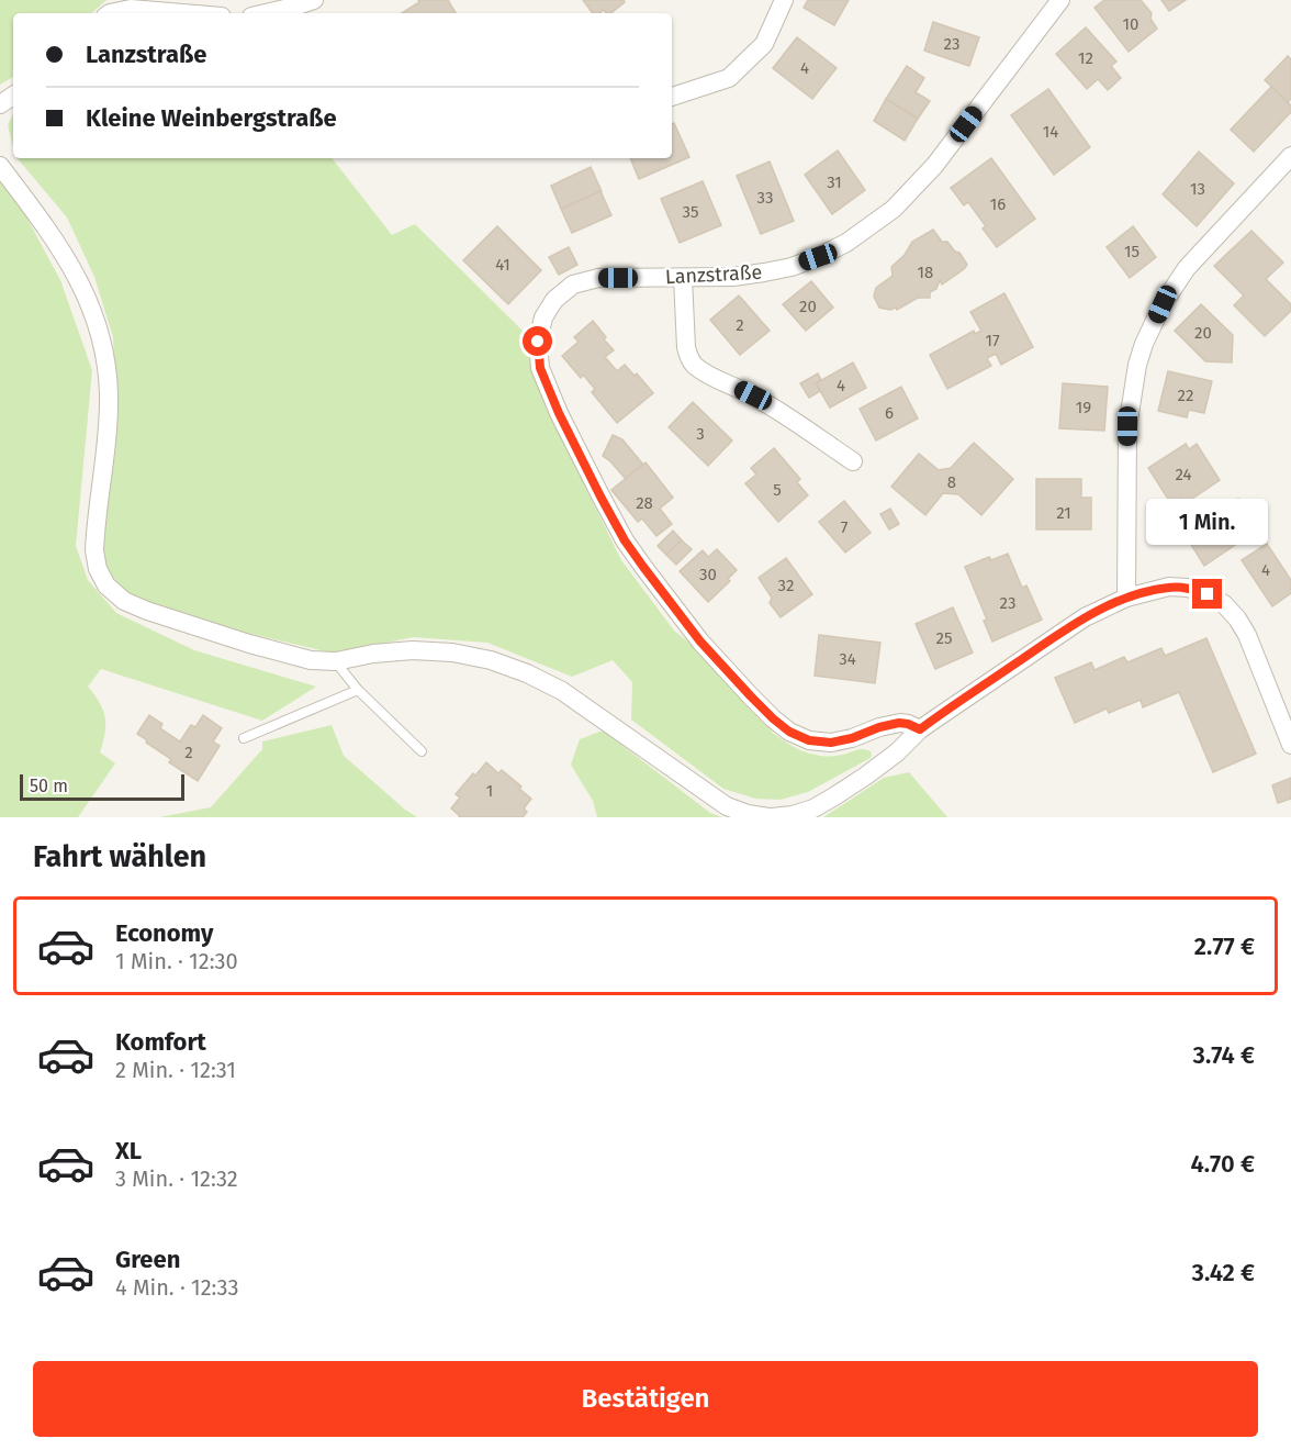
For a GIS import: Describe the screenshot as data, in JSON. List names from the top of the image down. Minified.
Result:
{"streets":{"street":["Lanzstraße"]},"house_numbers":["10","23","12","4","14","31","13","33","16","35","15","41","18","20","2","20","17","4","22","19","6","3","24","8","5","28","21","7","4","30","32","23","25","34","2","1"],"scale_bar":"50 m","page":{"banner":["Lanzstraße","Kleine Weinbergstraße"],"bubble":"1 Min.","scale":"50 m","heading":"Fahrt wählen","list":[{"name":"Economy","note":"1 Min. · 12:30","value":"2.77 €"},{"name":"Komfort","note":"2 Min. · 12:31","value":"3.74 €"},{"name":"XL","note":"3 Min. · 12:32","value":"4.70 €"},{"name":"Green","note":"4 Min. · 12:33","value":"3.42 €"}],"buttons":"Bestätigen"}}
